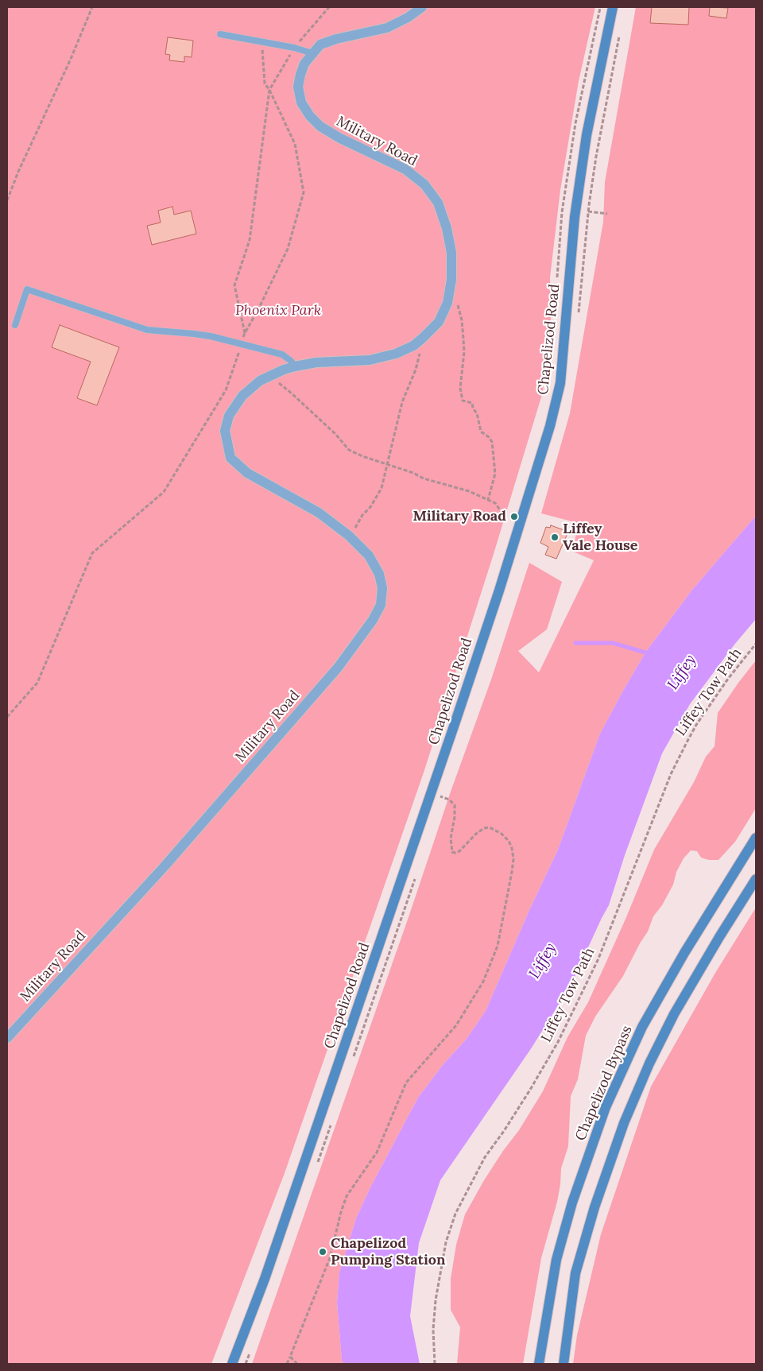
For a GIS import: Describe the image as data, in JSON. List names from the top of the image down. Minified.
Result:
{"streets":{"main road":["Chapelizod Road","Chapelizod Bypass"],"street":["Military Road"],"path":["Liffey Tow Path"]},"water":["Liffey"],"parks":["Phoenix Park"],"places":["Military Road","Liffey Vale House","Chapelizod Pumping Station"]}
